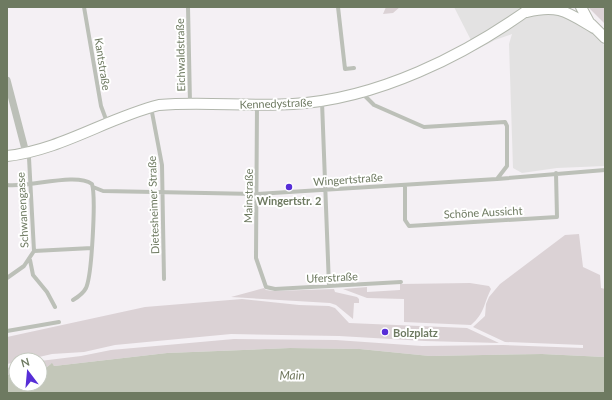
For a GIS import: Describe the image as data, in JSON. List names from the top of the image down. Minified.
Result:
{"streets":{"main road":["Kennedystraße"],"street":["Eichwaldstraße","Kantstraße","Wingertstraße","Mainstraße","Dietesheimer Straße","Schwanengasse","Schöne Aussicht","Uferstraße"]},"crossings":[["Eichwaldstraße","Kennedystraße"],["Kantstraße","Kennedystraße"],["Kennedystraße","Mainstraße"],["Kennedystraße","Dietesheimer Straße"],["Kennedystraße","Schwanengasse"],["Wingertstraße","Mainstraße"],["Wingertstraße","Dietesheimer Straße"],["Wingertstraße","Schwanengasse"],["Wingertstraße","Schöne Aussicht"],["Mainstraße","Uferstraße"]],"water":["Main"],"places":["Wingertstr. 2","Bolzplatz"],"north":"top"}
